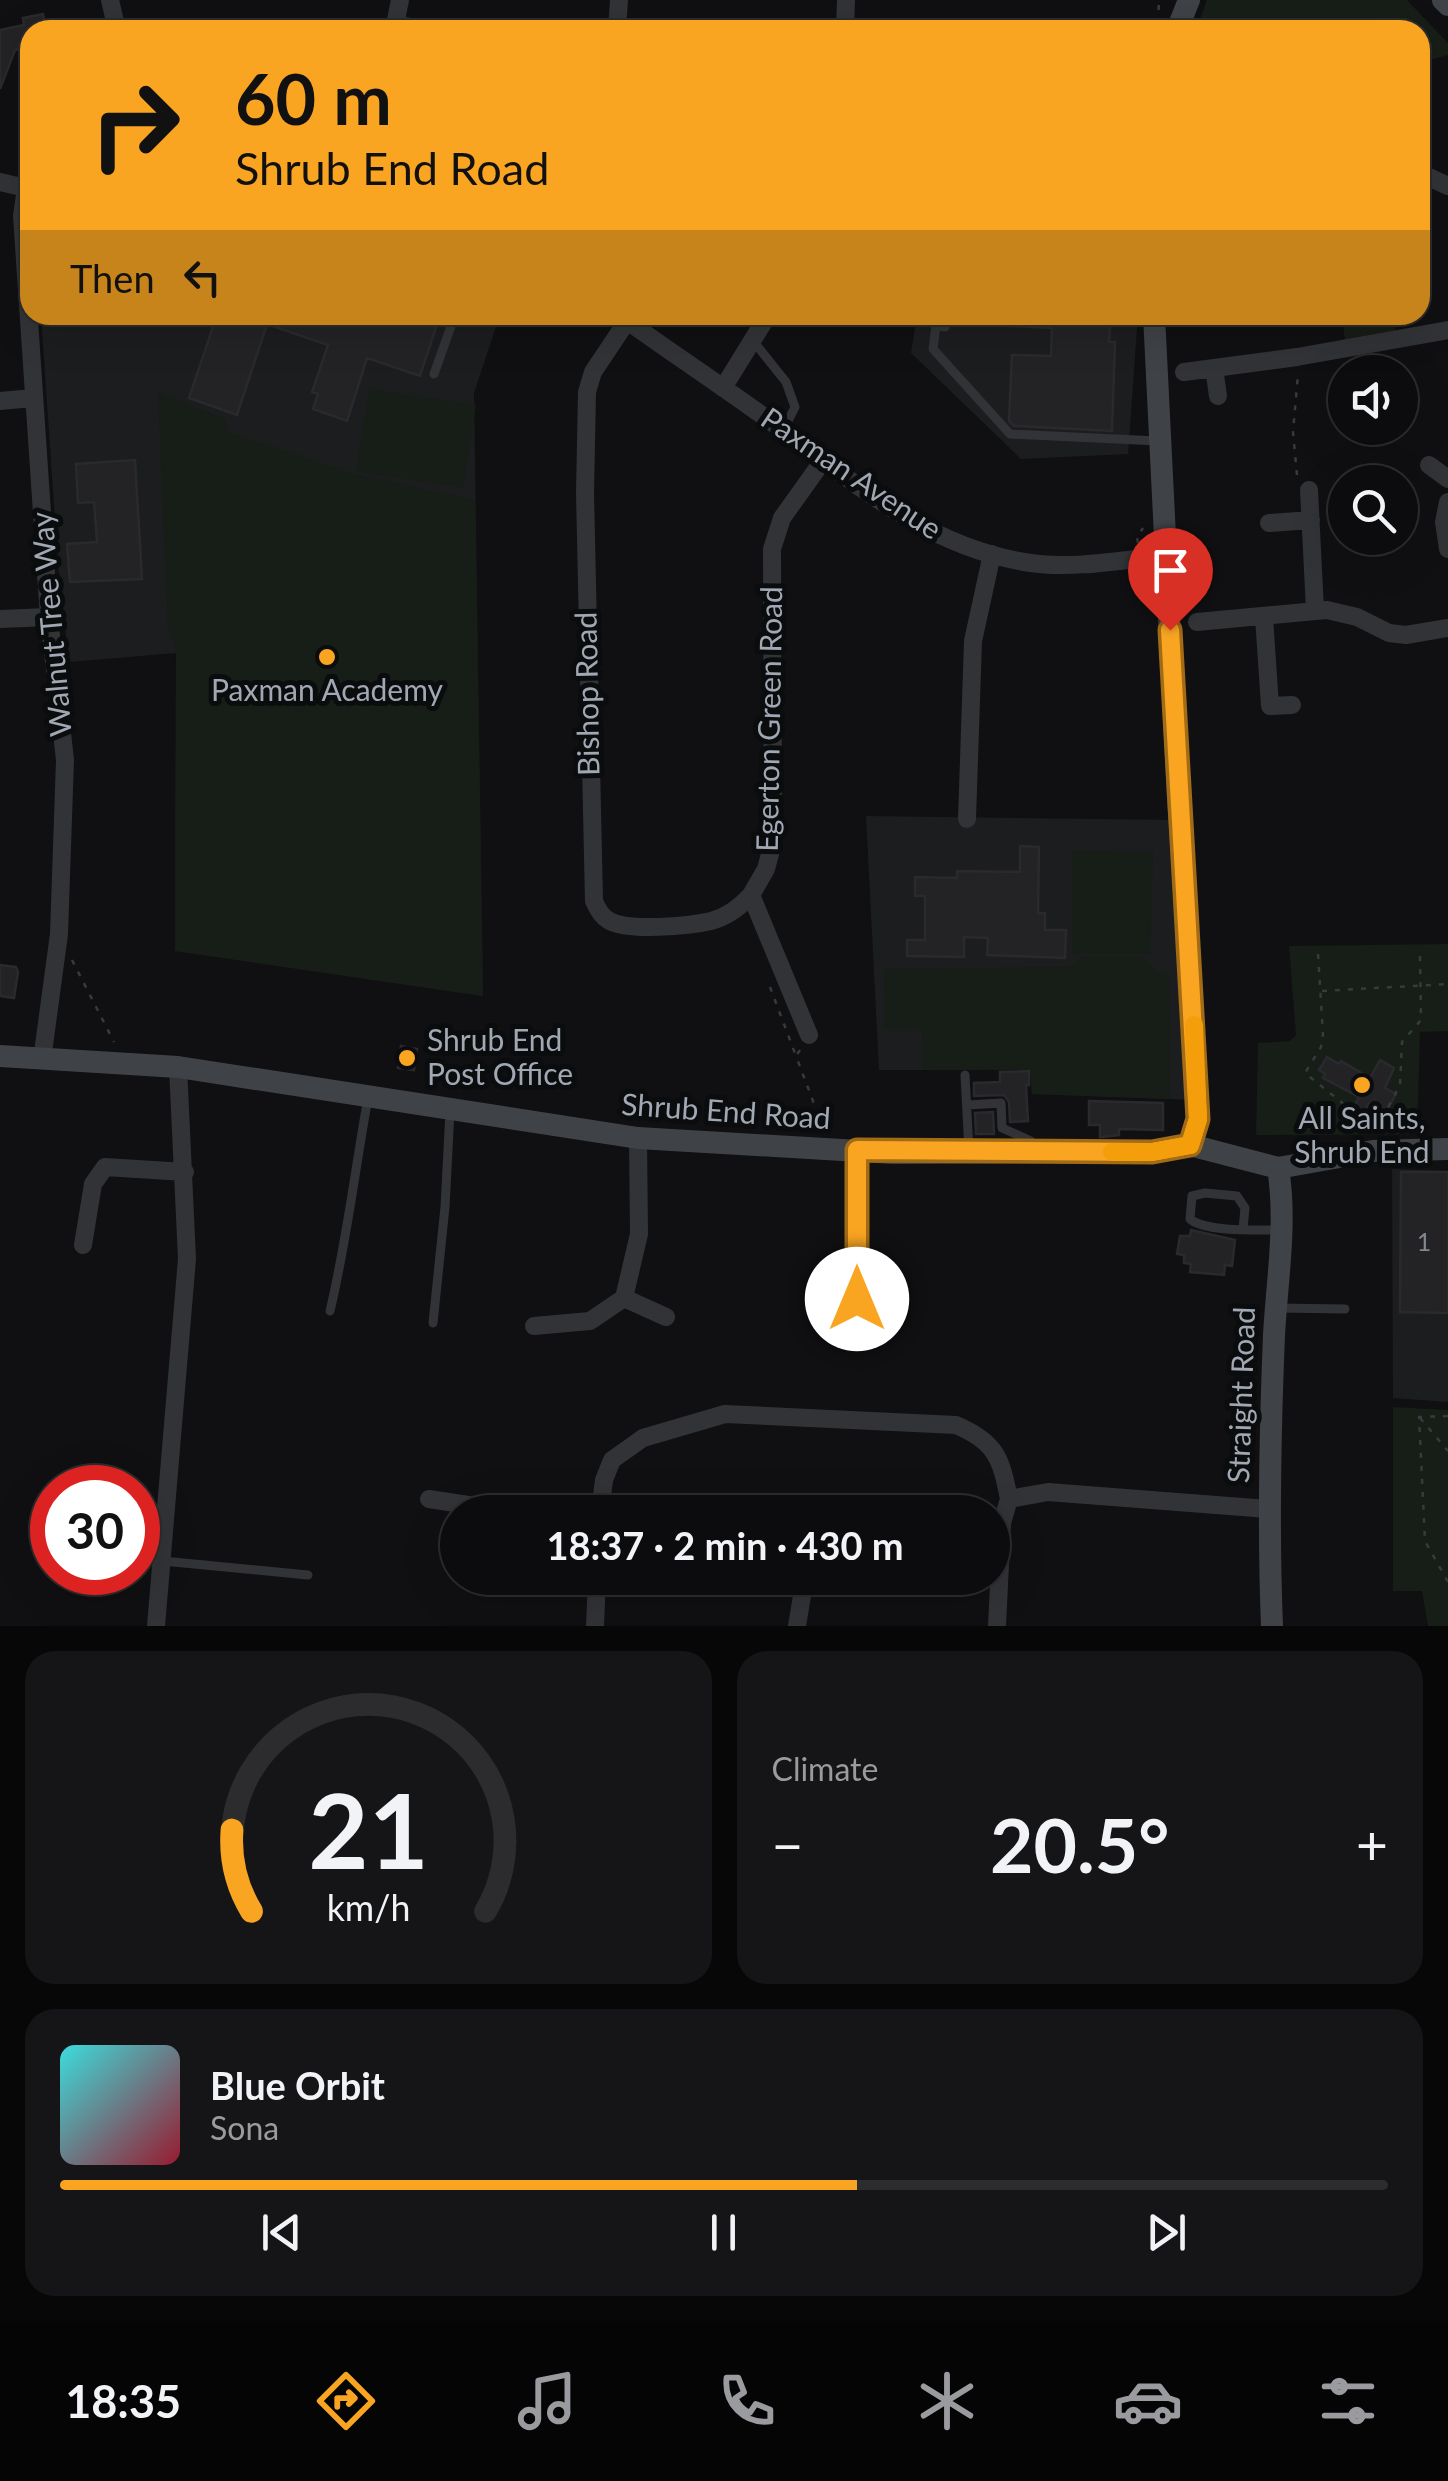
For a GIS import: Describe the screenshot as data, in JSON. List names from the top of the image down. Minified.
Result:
{"streets":{"main road":["Shrub End Road","Straight Road"],"street":["Paxman Avenue","Walnut Tree Way","Bishop Road","Egerton Green Road"]},"crossings":[["Paxman Avenue","Egerton Green Road"],["Walnut Tree Way","Shrub End Road"],["Bishop Road","Egerton Green Road"],["Shrub End Road","Straight Road"]],"places":["Paxman Academy","Shrub End Post Office","All Saints, Shrub End"],"house_numbers":["1"],"page":{"turn":["60 m","Shrub End Road"],"then":"Then","limit":"30","trip":"18:37 · 2 min · 430 m","tile":"Climate","heat":["−","20.5°","+"],"song":["Blue Orbit","Sona"],"tabs":"18:35","gauge":["21","km/h"]}}
